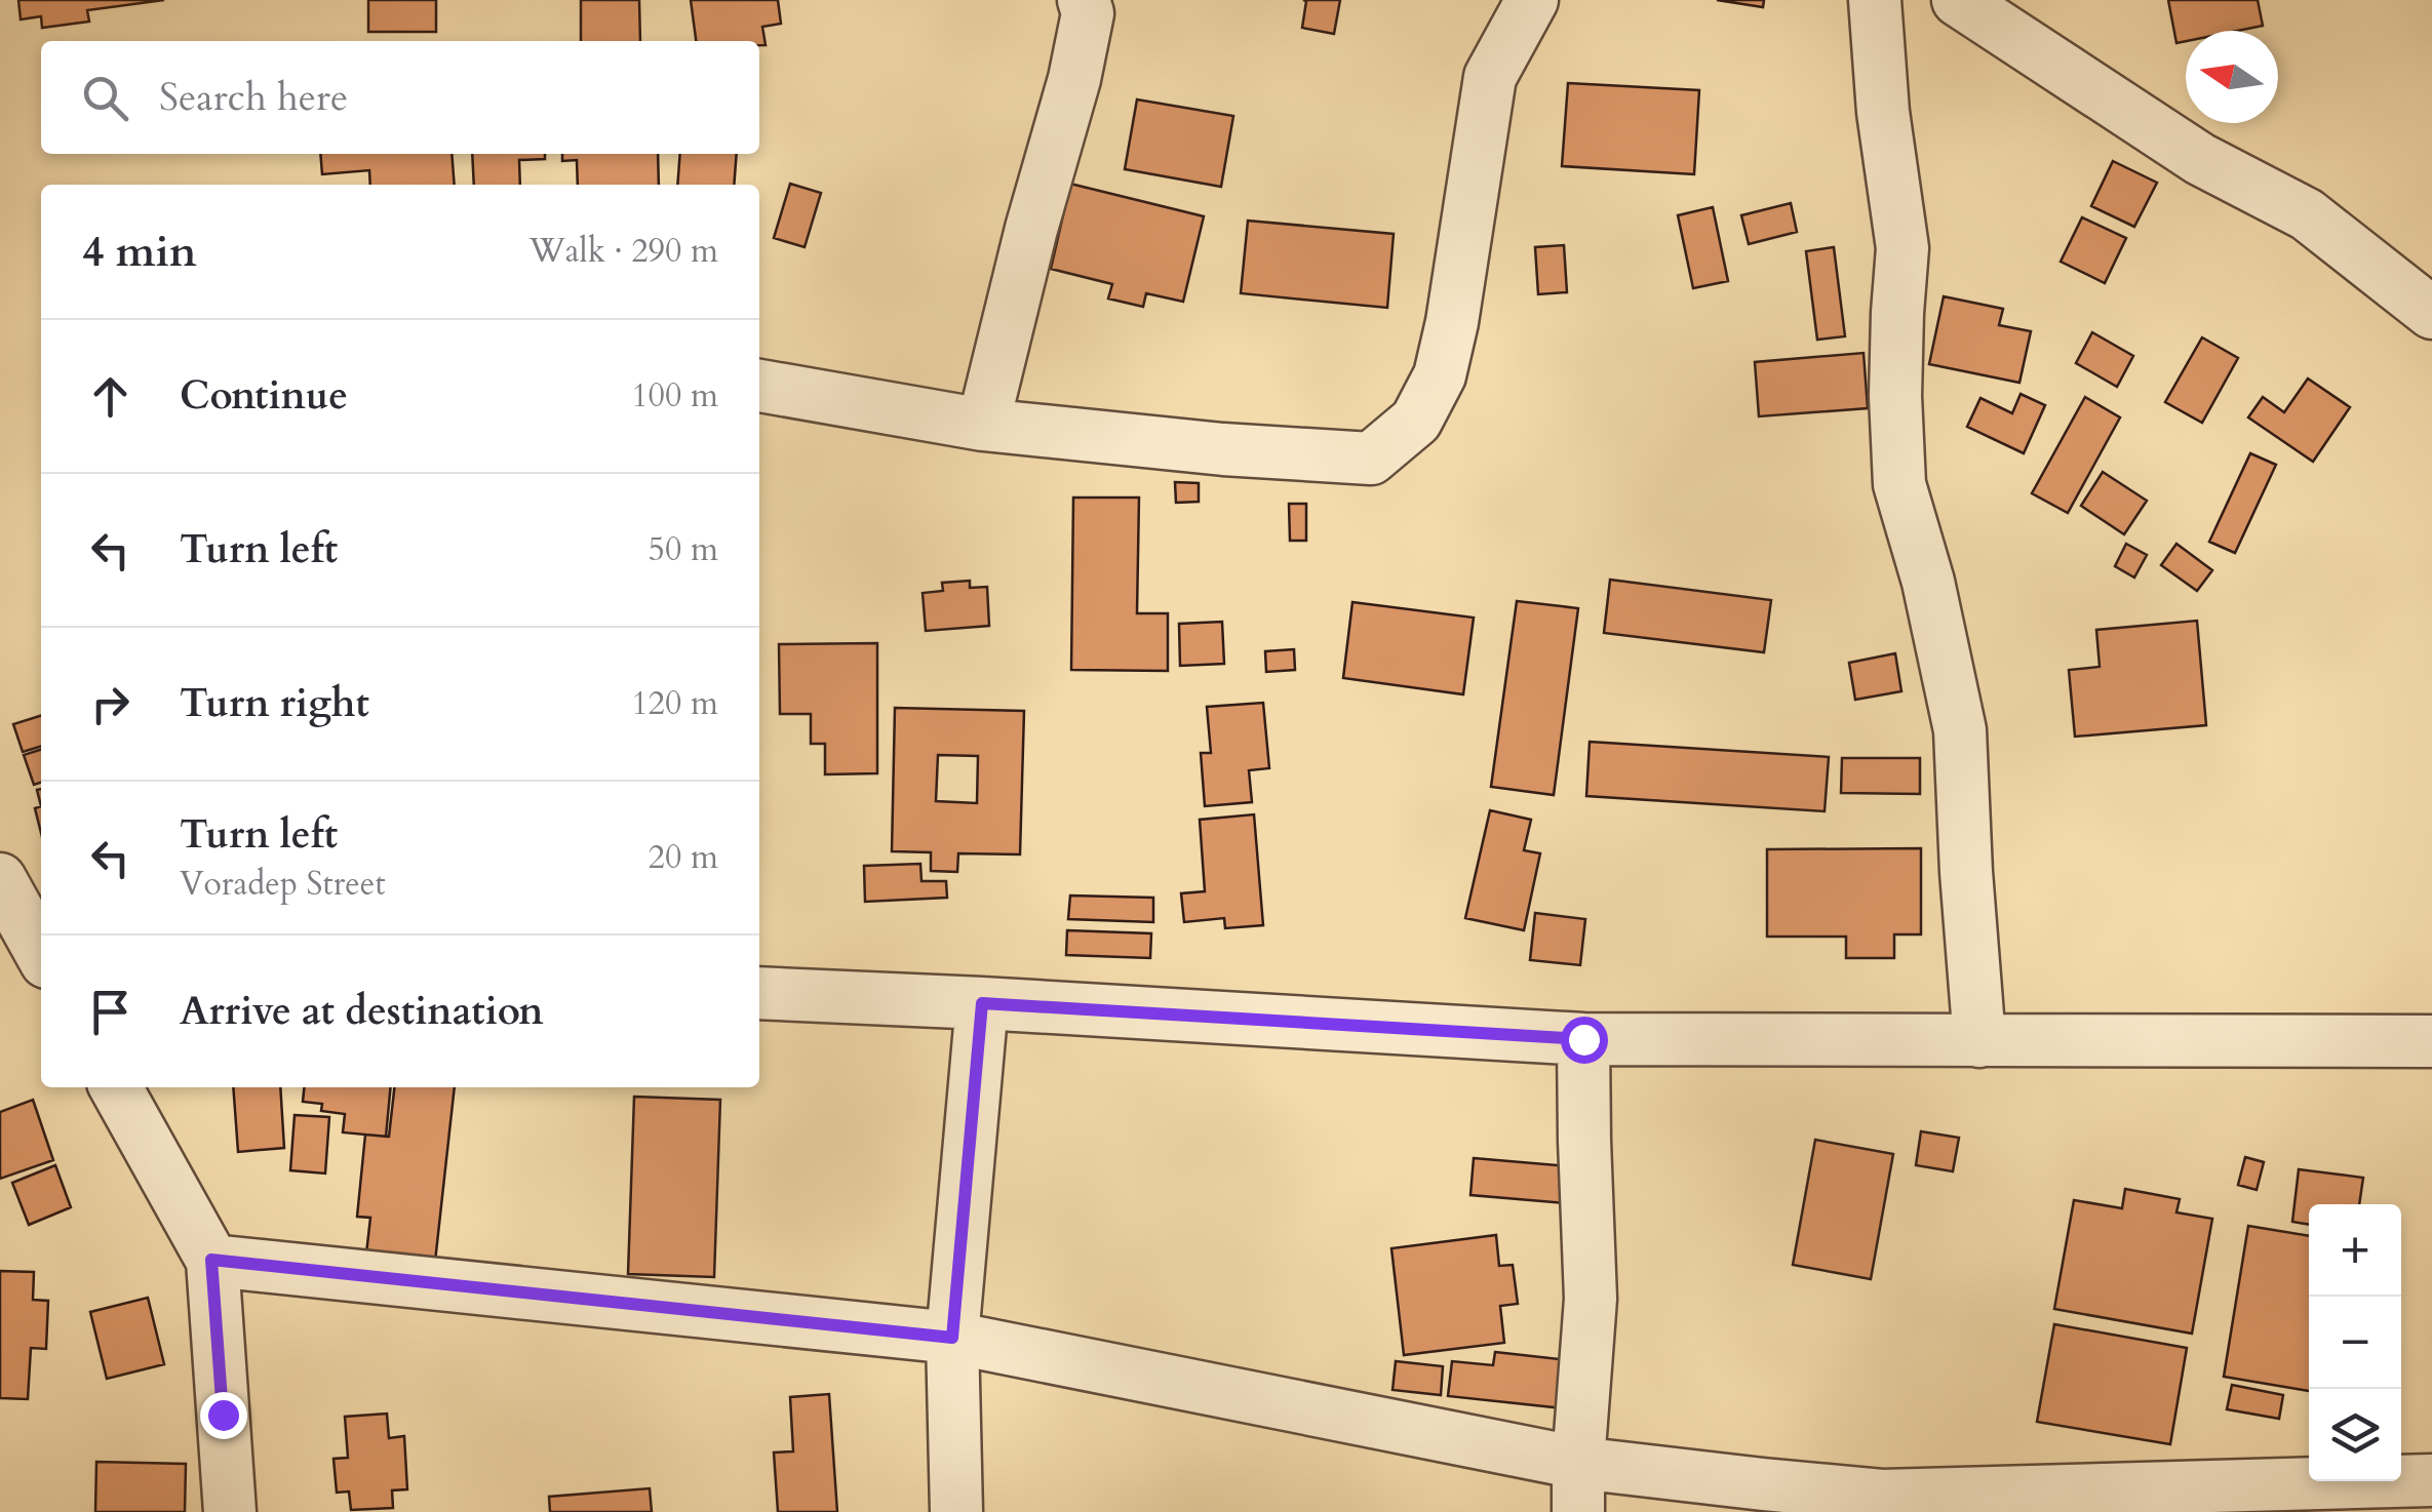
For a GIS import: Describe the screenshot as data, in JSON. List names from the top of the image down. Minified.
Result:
{"north":"left","page":{"search":"Search here","heading":["4 min","Walk · 290 m"],"list":[["Continue","100 m"],["Turn left","50 m"],["Turn right","120 m"],["Turn left","Voradep Street","20 m"],"Arrive at destination"],"map_buttons":["+","−"]}}
